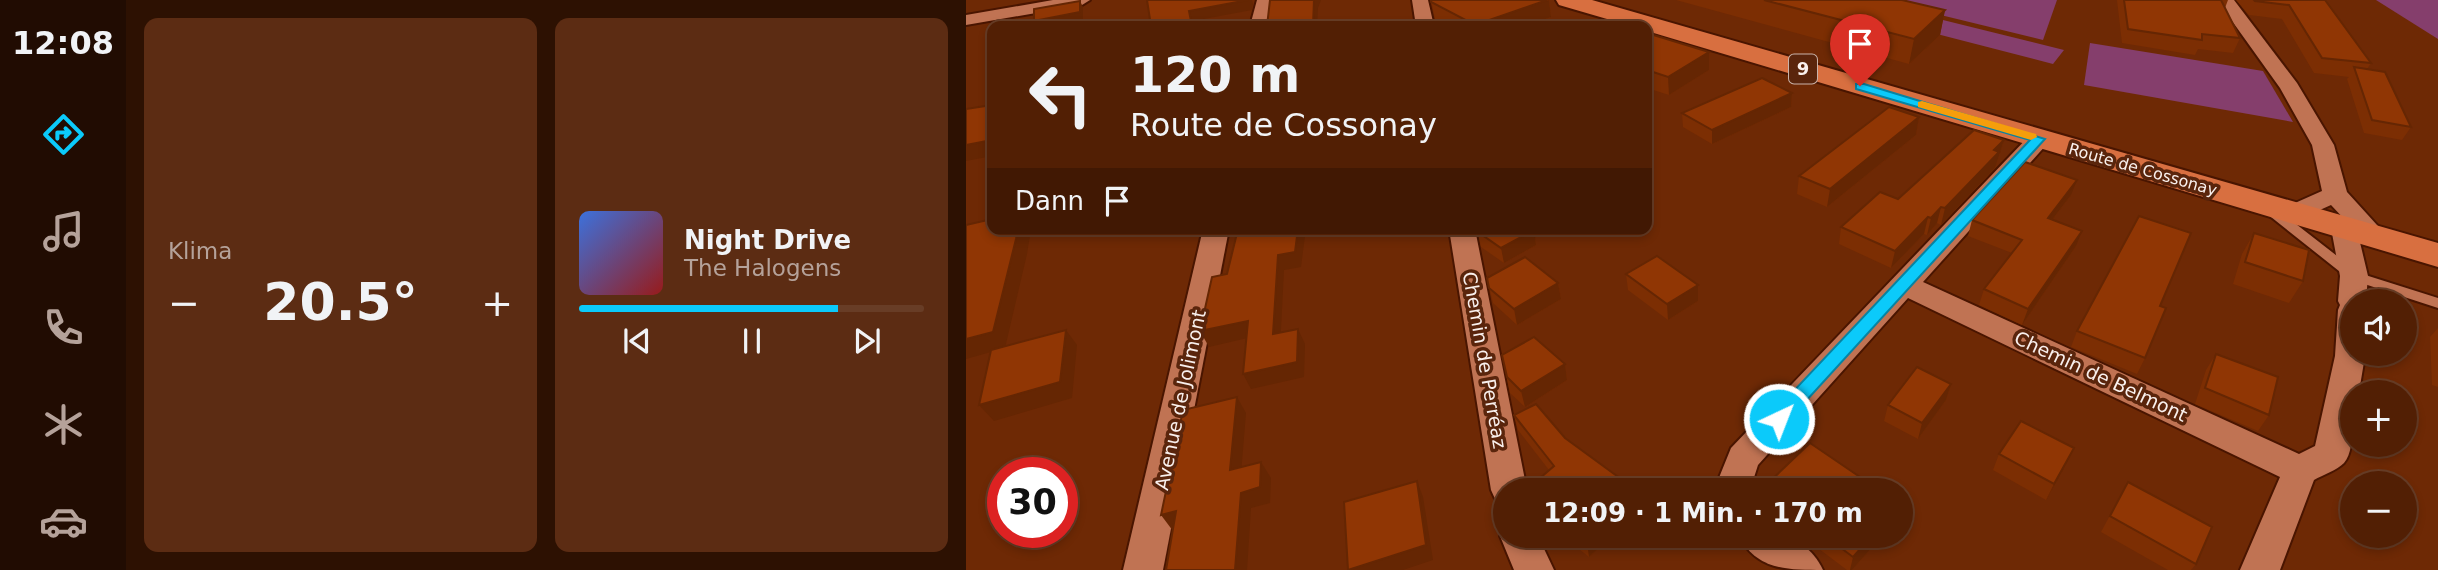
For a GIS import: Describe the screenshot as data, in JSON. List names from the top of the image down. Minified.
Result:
{"streets":{"main road":["9","Route de Cossonay"],"street":["Chemin de Perréaz","Chemin de Belmont","Avenue de Jolimont"]},"page":{"tabs":"12:08","tile":"Klima","turn":["120 m","Route de Cossonay"],"then":"Dann","song":["Night Drive","The Halogens"],"heat":["−","20.5°","+"],"map_buttons":["+","−"],"limit":"30","trip":"12:09 · 1 Min. · 170 m"}}
